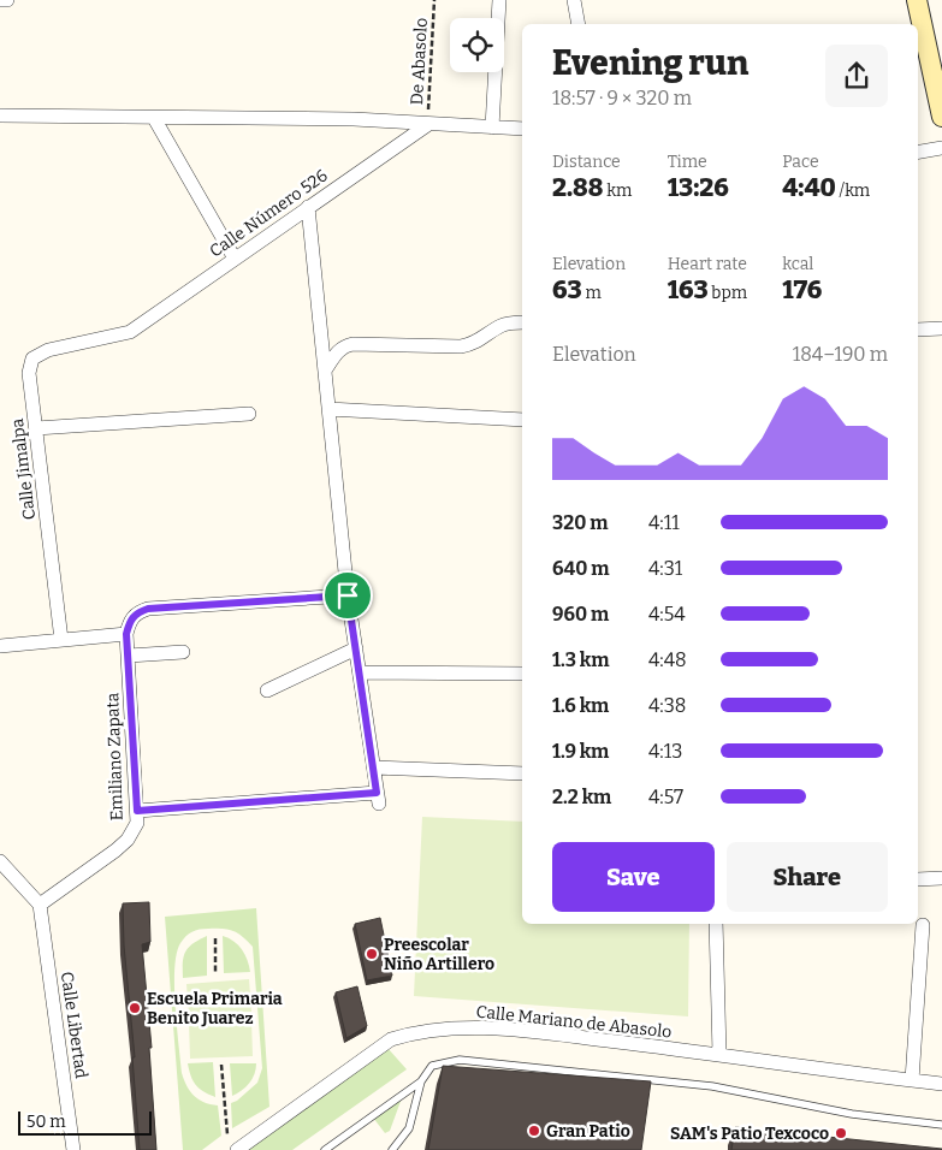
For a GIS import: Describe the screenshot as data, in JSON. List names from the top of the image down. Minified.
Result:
{"streets":{"street":["Calle Número 526","Calle Jimalpa","Emiliano Zapata","Calle Mariano de Abasolo","Calle Libertad"],"path":["De Abasolo"]},"crossings":[["De Abasolo","Calle Número 526"],["Calle Número 526","Calle Jimalpa"],["Emiliano Zapata","Calle Libertad"]],"places":["Preescolar Niño Artillero","Escuela Primaria Benito Juarez","Gran Patio","SAM's Patio Texcoco"],"scale_bar":"50 m","page":{"heading":["Evening run","18:57 · 9 × 320 m"],"stats":[["Distance","2.88 km"],["Time","13:26"],["Pace","4:40 /km"],["Elevation","63 m"],["Heart rate","163 bpm"],["kcal","176"]],"chart":["Elevation","184–190 m"],"list":[{"name":"320 m","note":"4:11"},{"name":"640 m","note":"4:31"},{"name":"960 m","note":"4:54"},{"name":"1.3 km","note":"4:48"},{"name":"1.6 km","note":"4:38"},{"name":"1.9 km","note":"4:13"},{"name":"2.2 km","note":"4:57"}],"buttons":["Save","Share"],"scale":"50 m"}}
